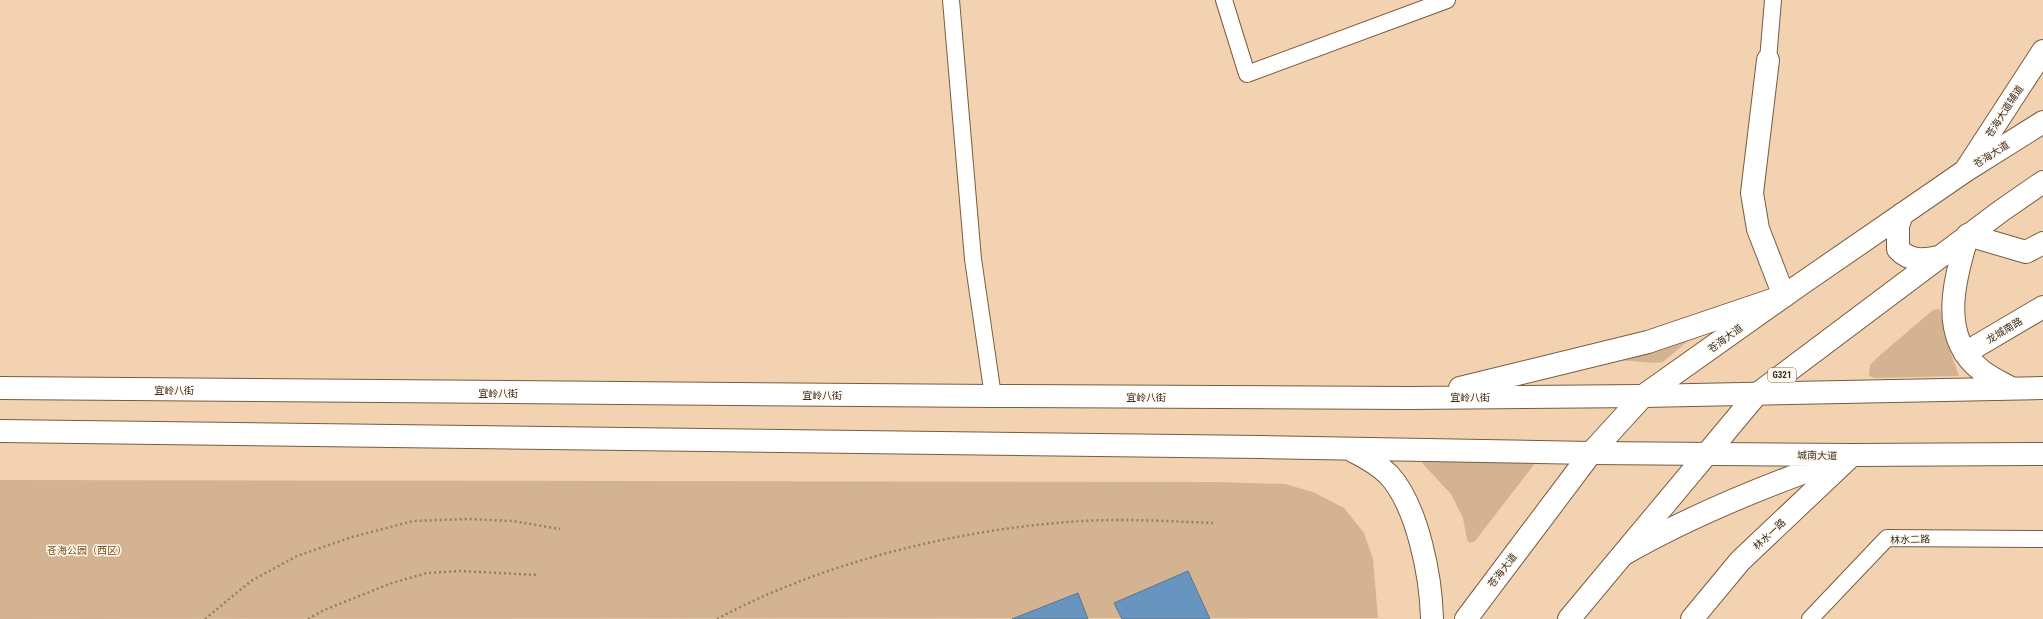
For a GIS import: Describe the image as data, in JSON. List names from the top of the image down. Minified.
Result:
{"streets":{"main road":["苍海大道辅道","苍海大道","龙城南路","G321","宜岭八街","城南大道","林水一路"],"lane":["林水二路"]},"crossings":[["苍海大道辅道","苍海大道"],["苍海大道","宜岭八街"],["苍海大道","城南大道"],["G321","城南大道"],["城南大道","林水一路"]],"parks":["苍海公园（西区）"]}
